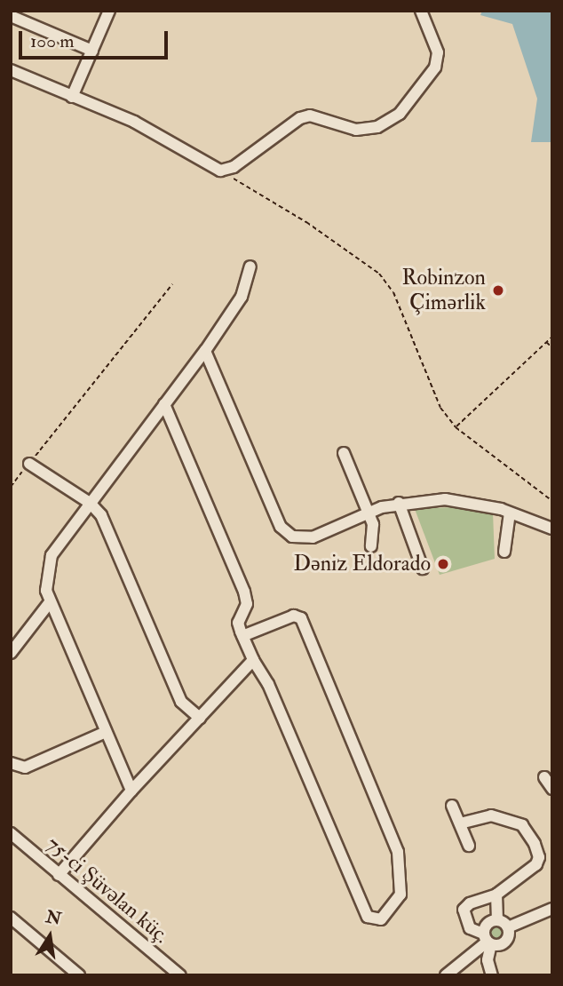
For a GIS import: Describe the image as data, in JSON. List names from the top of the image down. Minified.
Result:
{"streets":{"street":["75-ci Şüvəlan küç."]},"places":["Robinzon Çimərlik","Dəniz Eldorado"],"scale_bar":"100 m","north":"top"}
